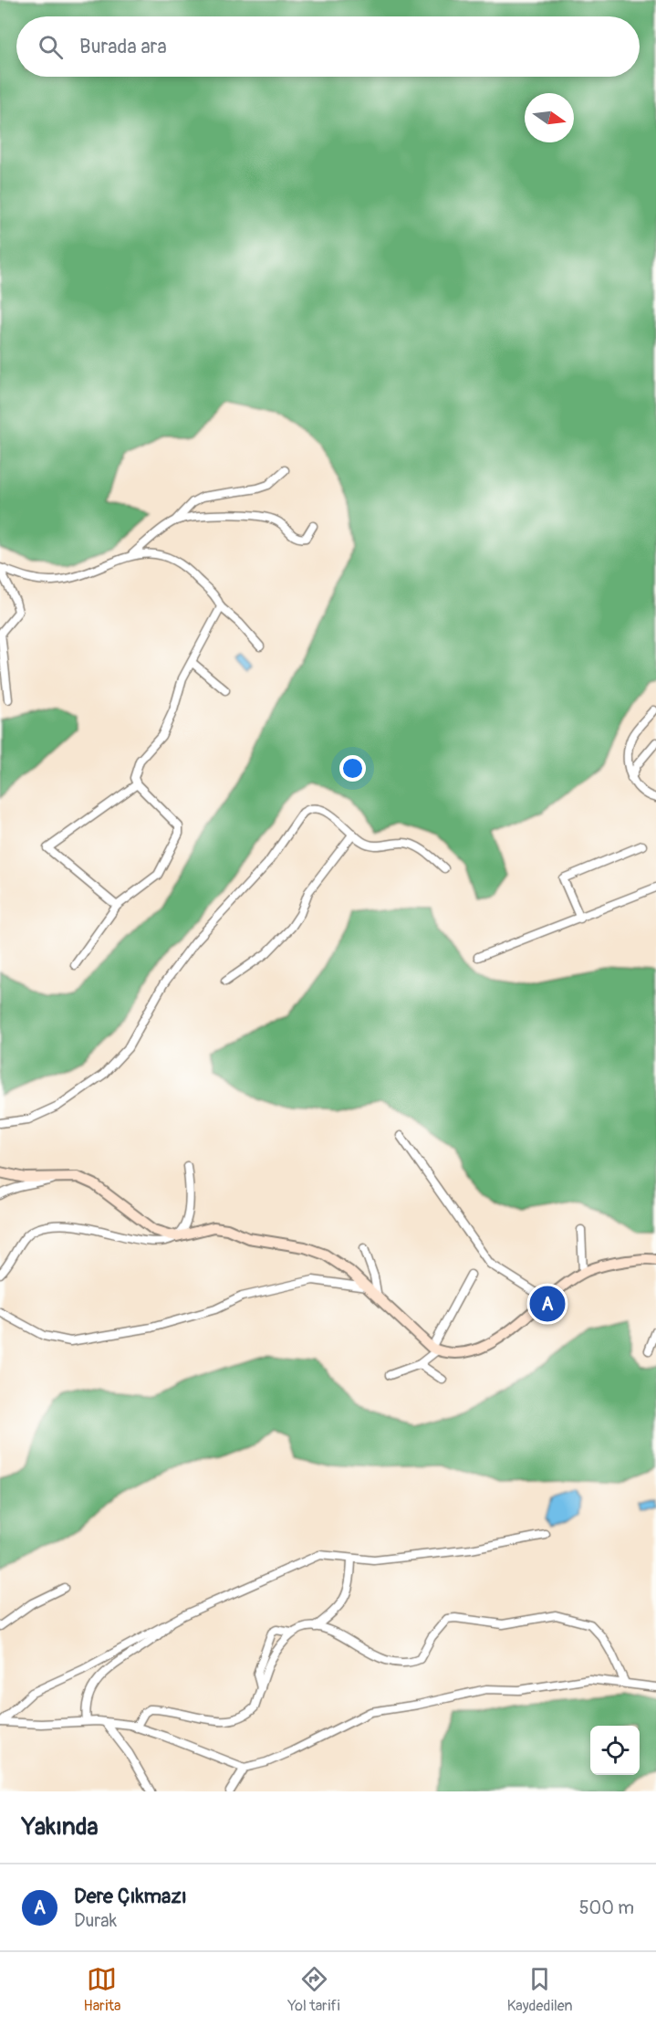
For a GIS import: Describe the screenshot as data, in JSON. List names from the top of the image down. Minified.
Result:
{"north":"right","page":{"search":"Burada ara","pins":"A","heading":"Yakında","list":[{"mark":"A","name":"Dere Çıkmazı","note":"Durak","value":"500 m"}],"nav":["Harita","Yol tarifi","Kaydedilen"]}}
